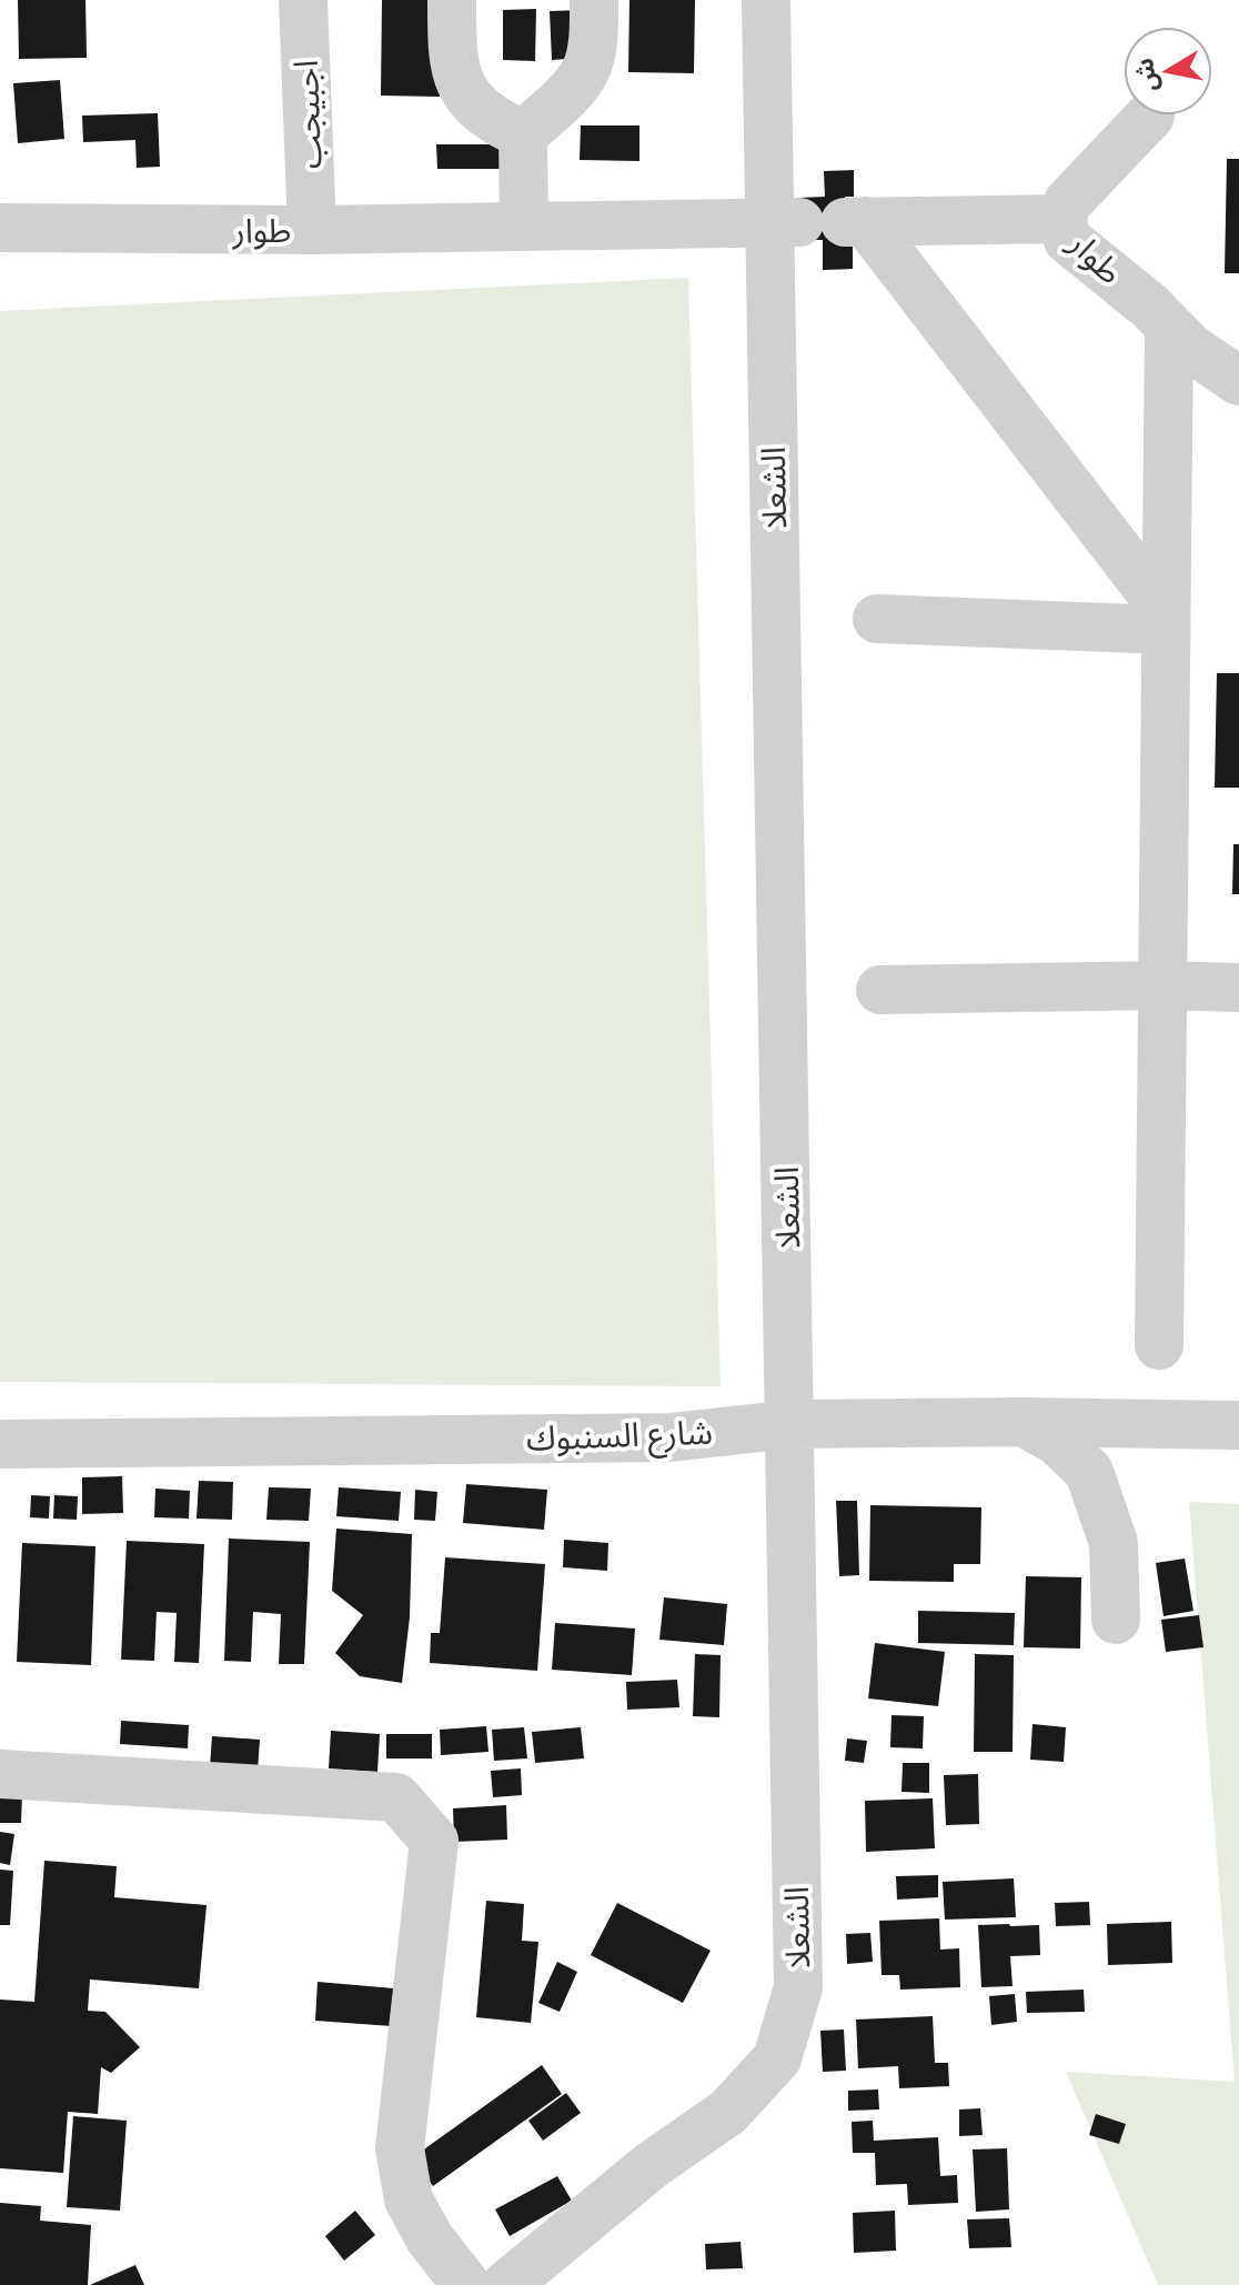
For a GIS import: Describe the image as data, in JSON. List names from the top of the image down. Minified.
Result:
{"streets":{"street":["اجبيجب","طوار","الشعلا","شارع السنبوك"]},"crossings":[["اجبيجب","طوار"],["طوار","الشعلا"],["الشعلا","شارع السنبوك"]],"north":"left"}
